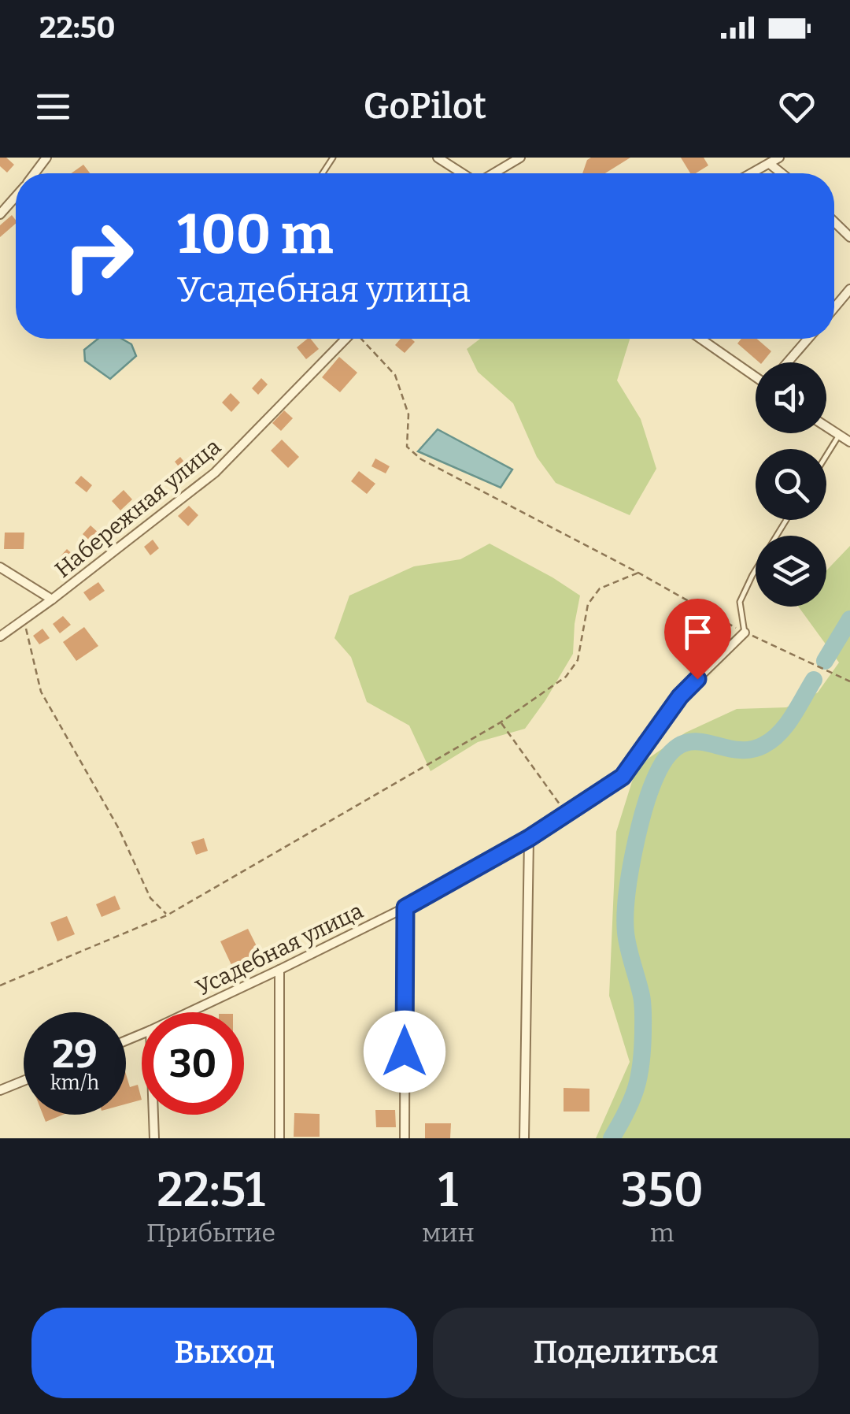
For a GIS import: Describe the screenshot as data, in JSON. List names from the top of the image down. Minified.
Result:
{"streets":{"street":["Набережная улица","Усадебная улица"]},"page":{"status":"22:50","header":"GoPilot","turn":["100 m","Усадебная улица"],"speed":"29 km/h","limit":"30","eta":["22:51","Прибытие","1","мин","350","m"],"buttons":["Выход","Поделиться"]}}
